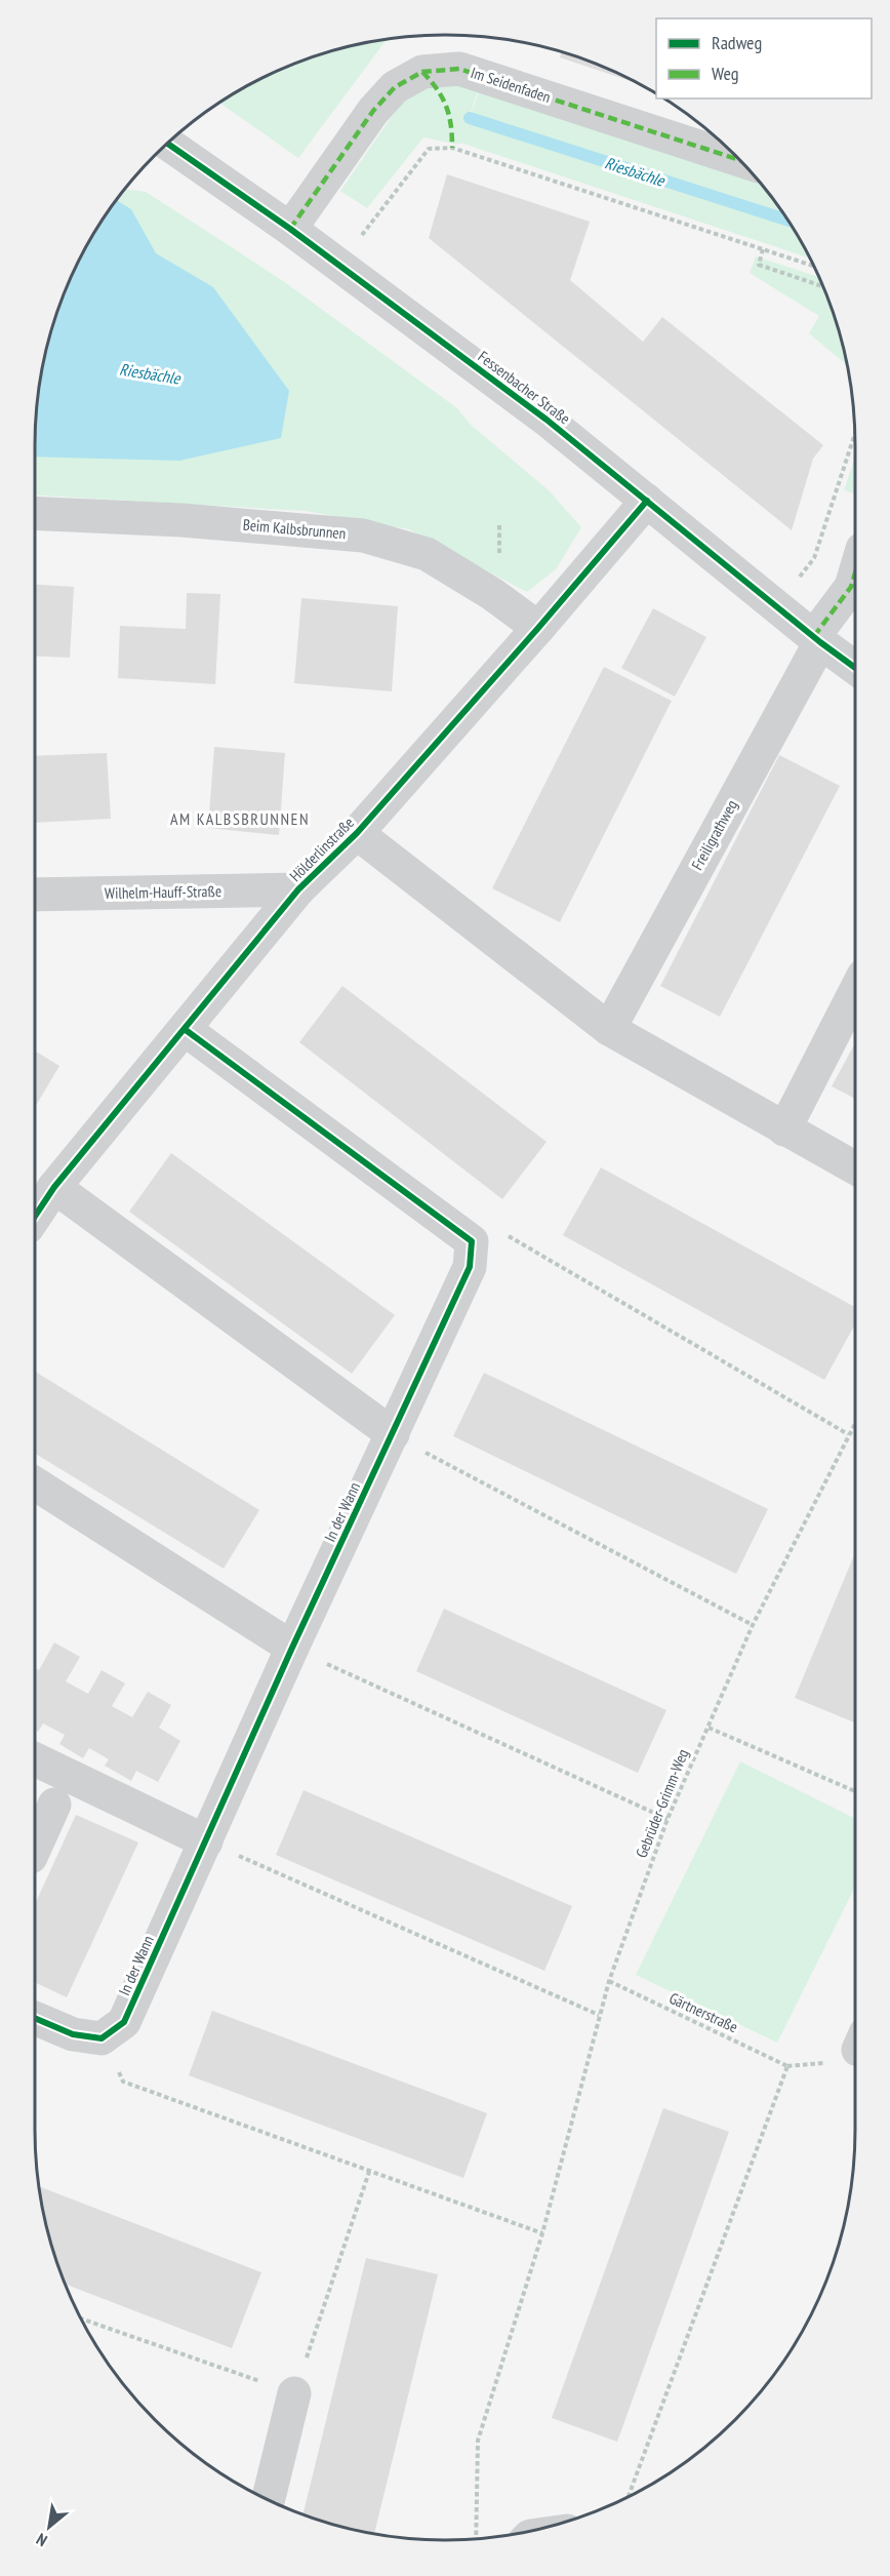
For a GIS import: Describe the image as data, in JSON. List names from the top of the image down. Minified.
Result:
{"streets":{"street":["Im Seidenfaden","Fessenbacher Straße","Beim Kalbsbrunnen","Freiligrathweg","Hölderlinstraße","Wilhelm-Hauff-Straße","In der Wann"],"path":["Gebrüder-Grimm-Weg","Gärtnerstraße"]},"crossings":[["Im Seidenfaden","Fessenbacher Straße"],["Fessenbacher Straße","Freiligrathweg"],["Fessenbacher Straße","Hölderlinstraße"],["Beim Kalbsbrunnen","Hölderlinstraße"],["Hölderlinstraße","Wilhelm-Hauff-Straße"],["Gebrüder-Grimm-Weg","Gärtnerstraße"]],"districts":["AM KALBSBRUNNEN"],"water":["Riesbächle"],"legend":["Radweg","Weg"],"north":"bottom left"}
